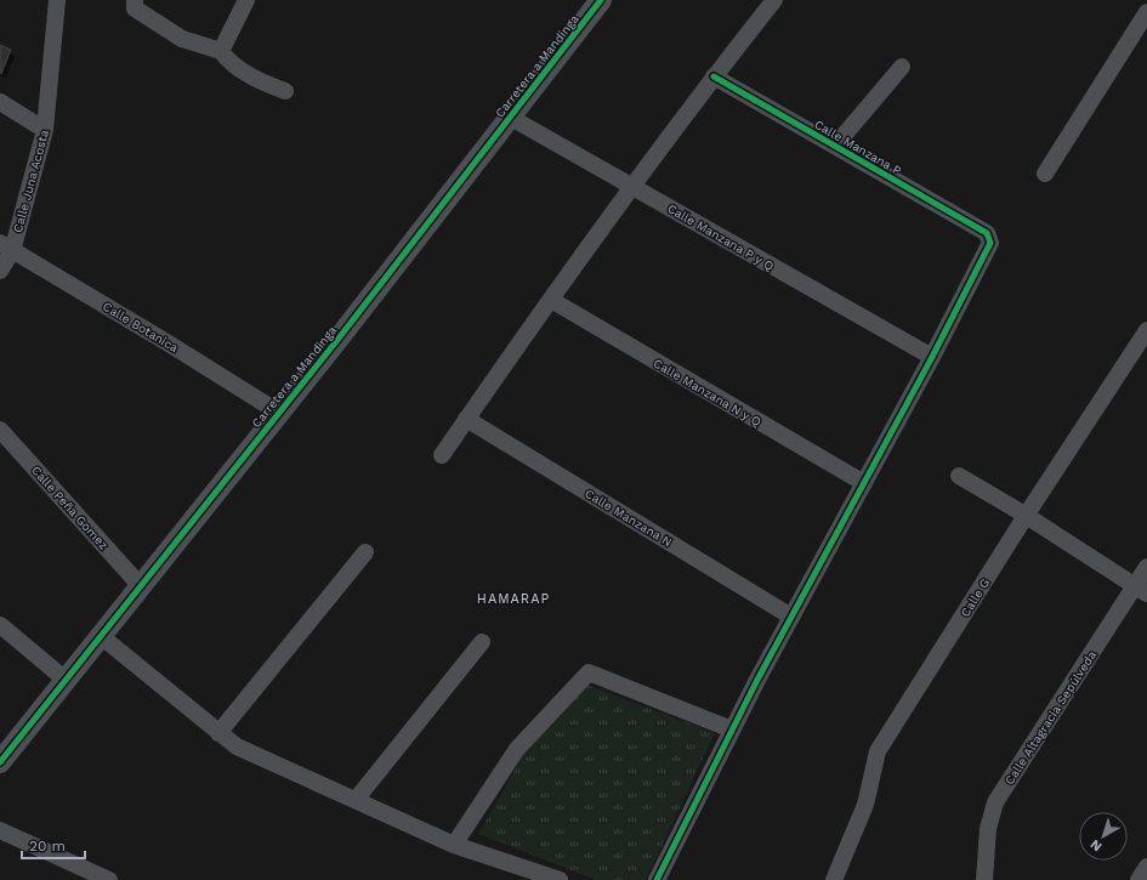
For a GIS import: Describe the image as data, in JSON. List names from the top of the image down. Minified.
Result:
{"streets":{"street":["Carretera a Mandinga","Calle Manzana P","Calle Juna Acosta","Calle Manzana P y Q","Calle Botanica","Calle Manzana N y Q","Calle Peña Gomez","Calle Manzana N","Calle G","Calle Altagracia Sepúlveda"]},"crossings":[["Carretera a Mandinga","Calle Manzana P y Q"],["Carretera a Mandinga","Calle Botanica"],["Carretera a Mandinga","Calle Peña Gomez"],["Calle Manzana P","Calle Manzana P y Q"],["Calle Juna Acosta","Calle Botanica"]],"districts":["HAMARAP"],"scale_bar":"20 m","north":"bottom left"}
